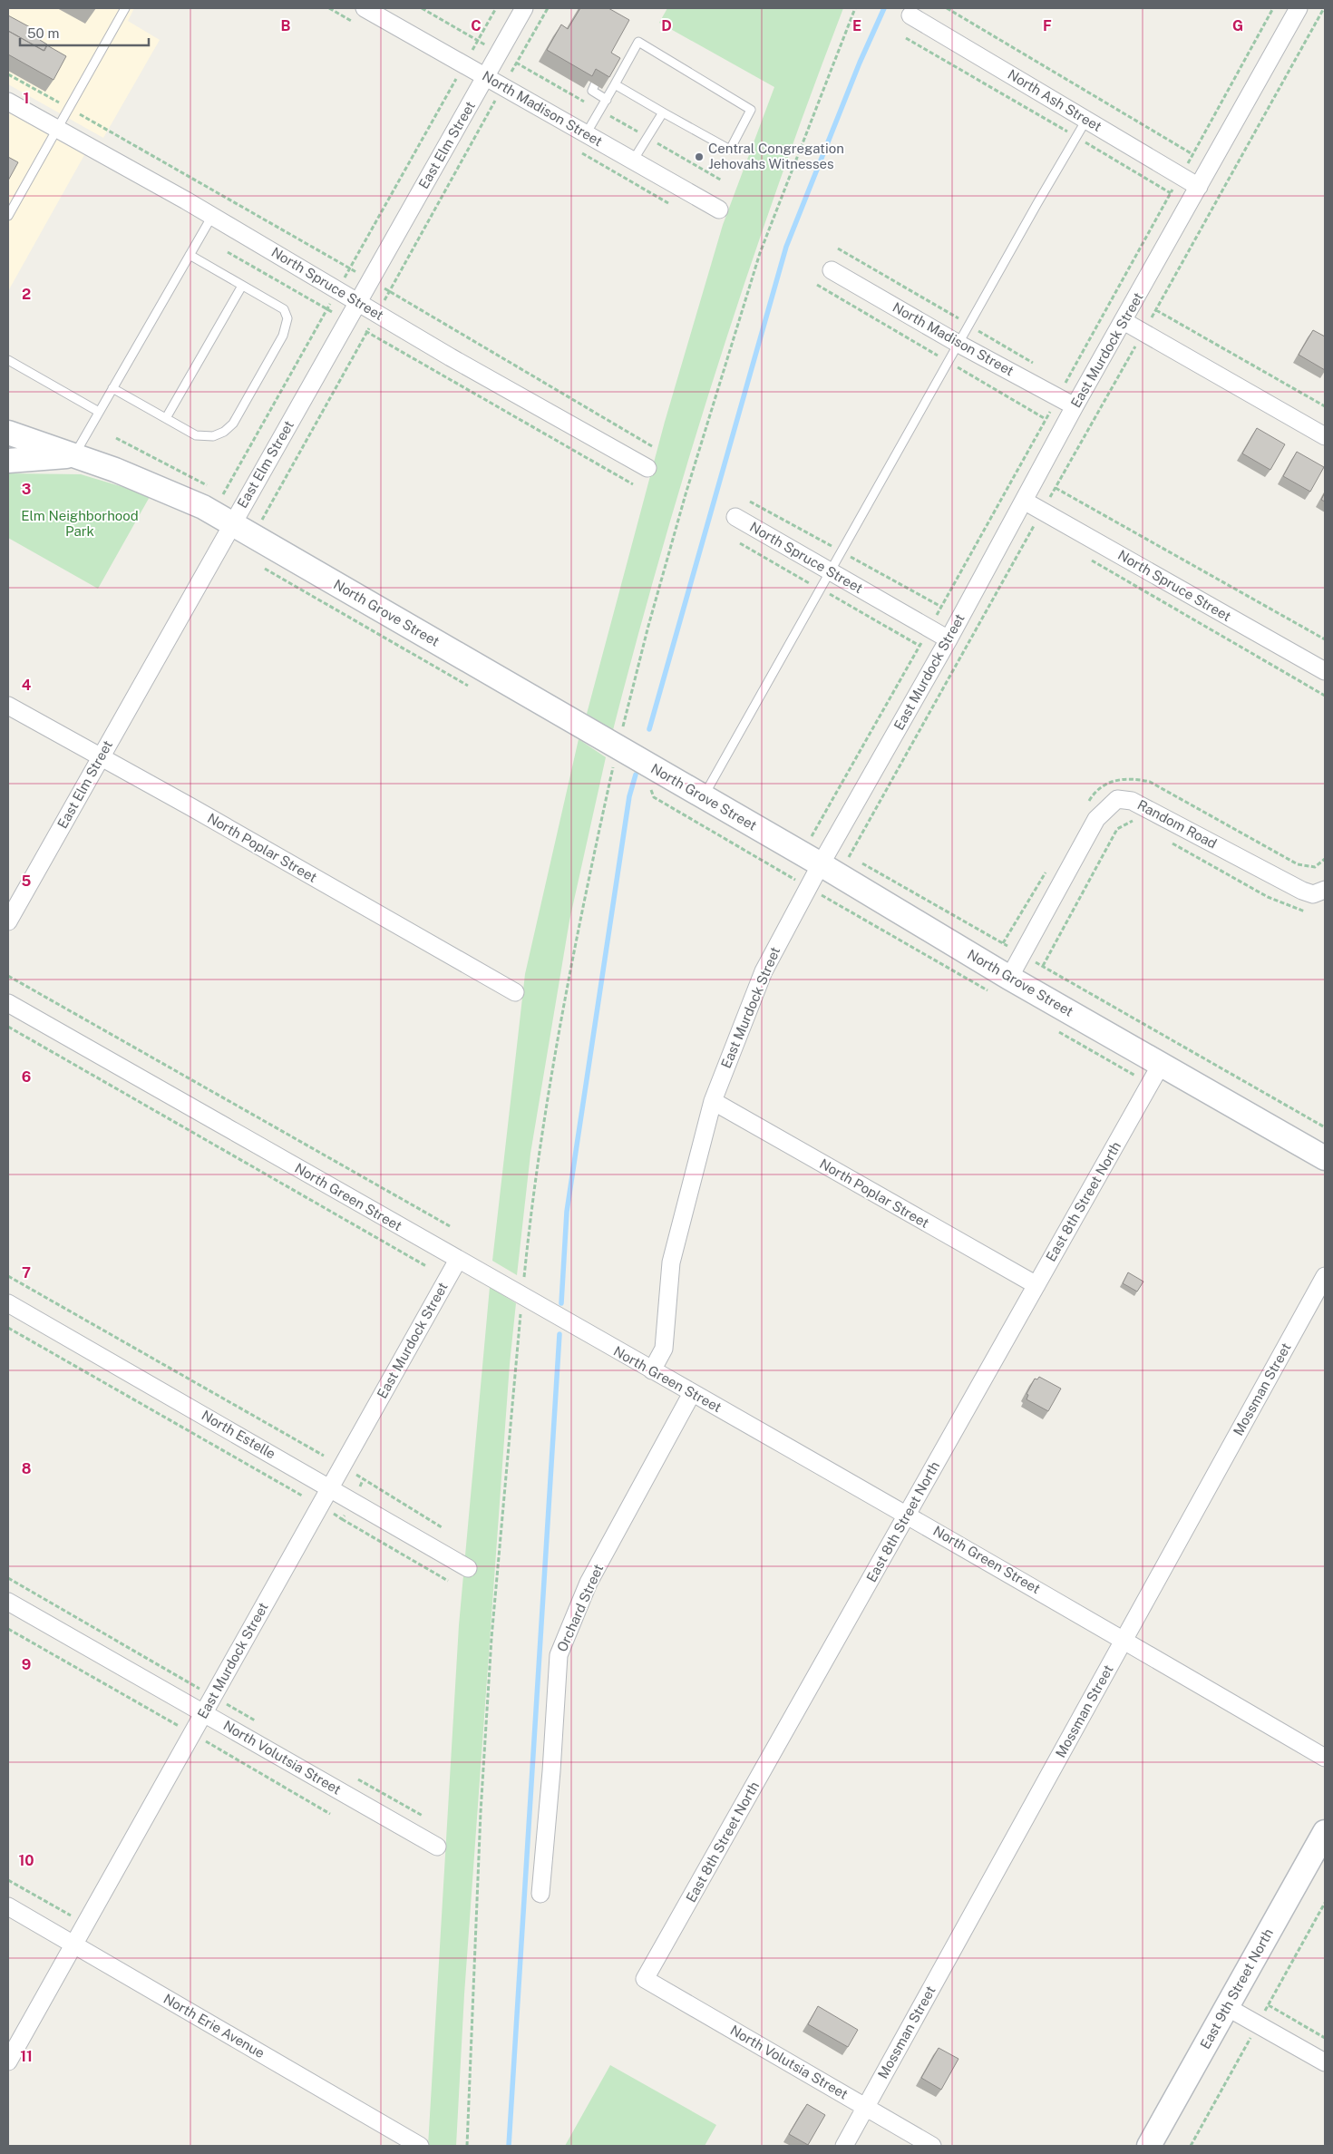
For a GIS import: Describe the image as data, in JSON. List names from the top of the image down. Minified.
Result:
{"streets":{"street":["North Ash Street","North Madison Street","East Elm Street","North Spruce Street","East Murdock Street","North Grove Street","Random Road","North Poplar Street","North Green Street","East 8th Street North","Mossman Street","North Estelle","Orchard Street","North Volutsia Street","East 9th Street North","North Erie Avenue"]},"crossings":[["North Ash Street","East Murdock Street"],["North Madison Street","East Elm Street"],["North Madison Street","East Murdock Street"],["East Elm Street","North Spruce Street"],["East Elm Street","North Grove Street"],["East Elm Street","North Poplar Street"],["North Spruce Street","East Murdock Street"],["East Murdock Street","North Grove Street"],["East Murdock Street","North Poplar Street"],["East Murdock Street","North Green Street"],["East Murdock Street","North Estelle"],["East Murdock Street","North Volutsia Street"],["East Murdock Street","North Erie Avenue"],["North Grove Street","Random Road"],["North Grove Street","East 8th Street North"],["North Poplar Street","East 8th Street North"],["North Green Street","East 8th Street North"],["North Green Street","Mossman Street"],["North Green Street","Orchard Street"],["East 8th Street North","North Volutsia Street"],["Mossman Street","North Volutsia Street"]],"parks":["Elm Neighborhood Park"],"places":["Central Congregation Jehovahs Witnesses"],"scale_bar":"50 m","grid":{"columns":["B","C","D","E","F","G"],"rows":["1","2","3","4","5","6","7","8","9","10","11"]}}
